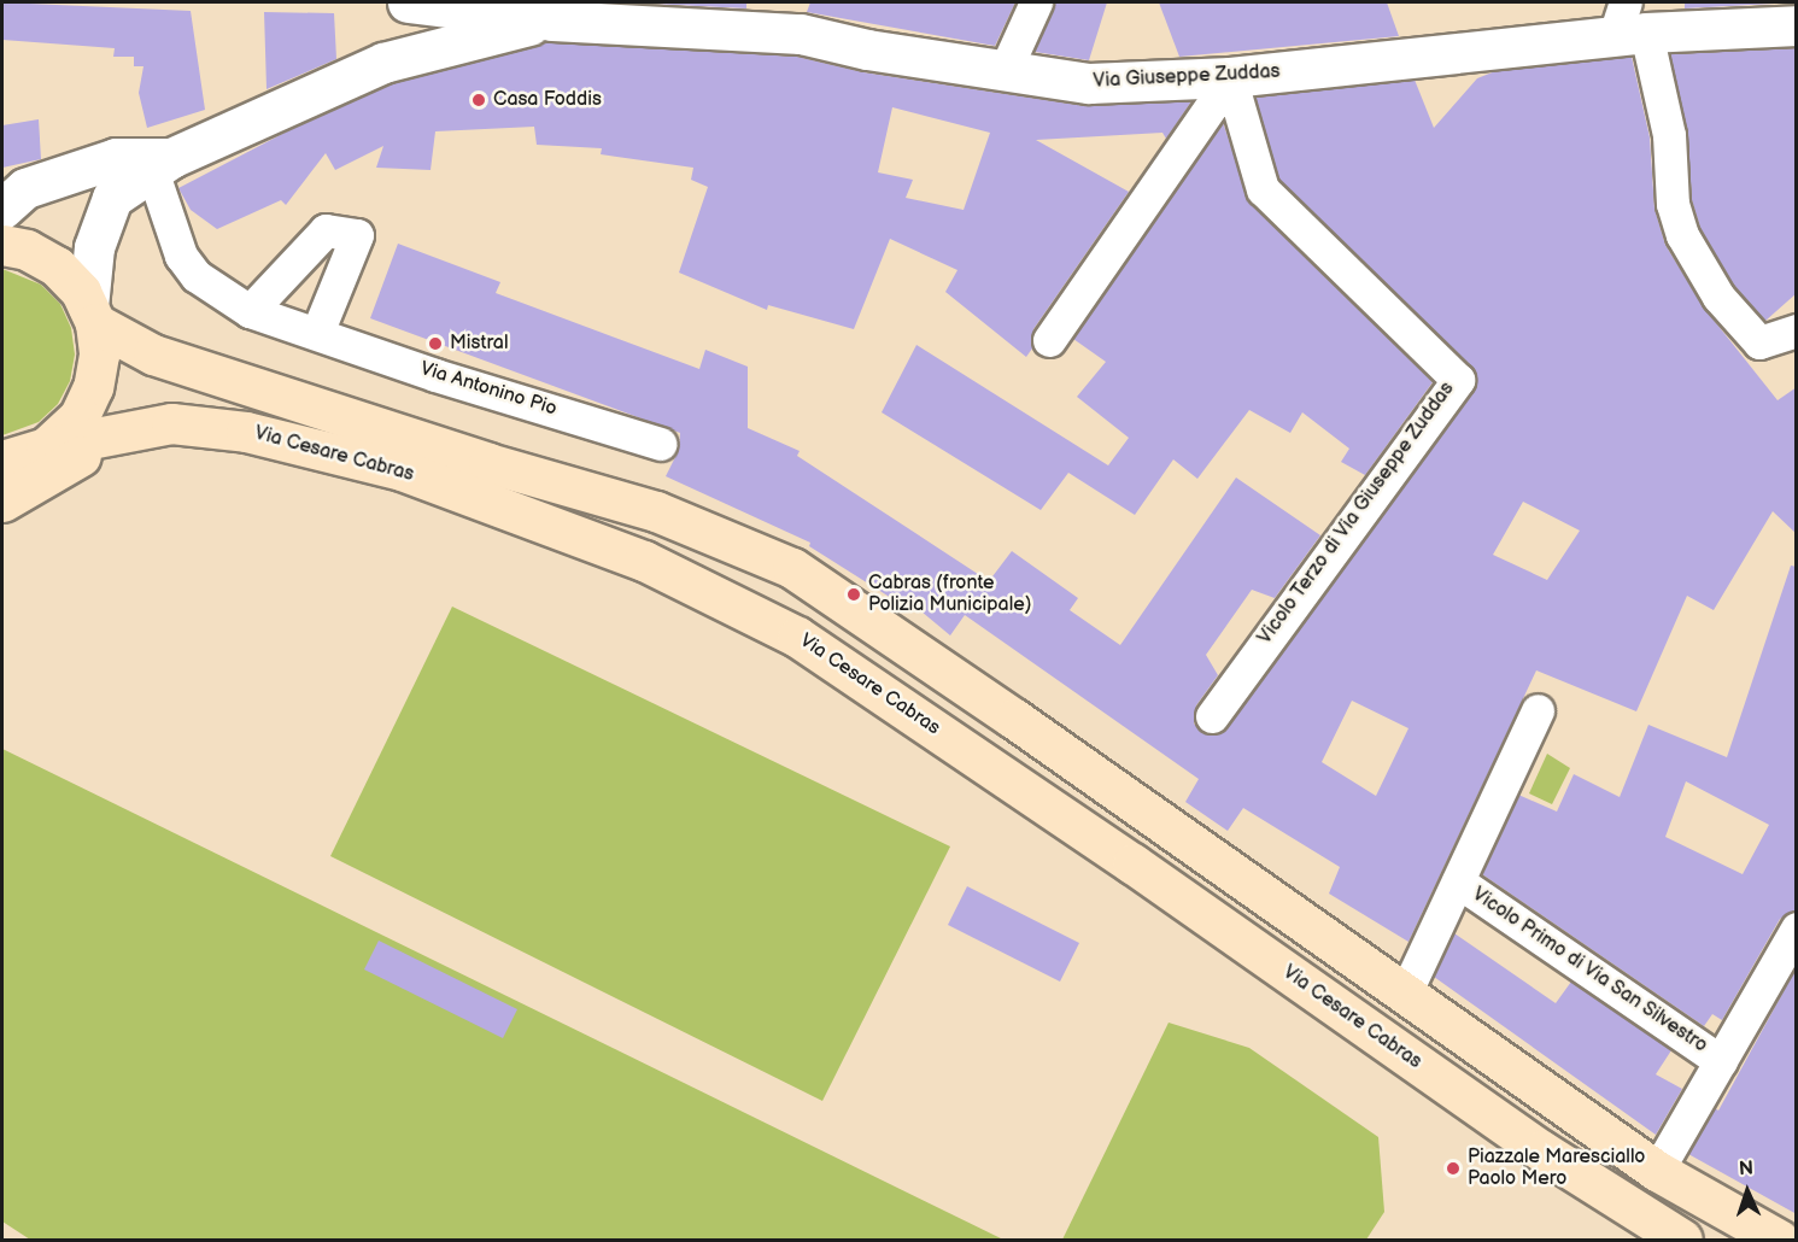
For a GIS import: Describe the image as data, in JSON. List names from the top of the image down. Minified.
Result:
{"streets":{"main road":["Via Cesare Cabras"],"street":["Via Giuseppe Zuddas","Via Antonino Pio","Vicolo Terzo di Via Giuseppe Zuddas","Vicolo Primo di Via San Silvestro"]},"crossings":[["Via Giuseppe Zuddas","Vicolo Terzo di Via Giuseppe Zuddas"]],"places":["Casa Foddis","Mistral","Cabras (fronte Polizia Municipale)","Piazzale Maresciallo Paolo Mero"],"north":"top"}
